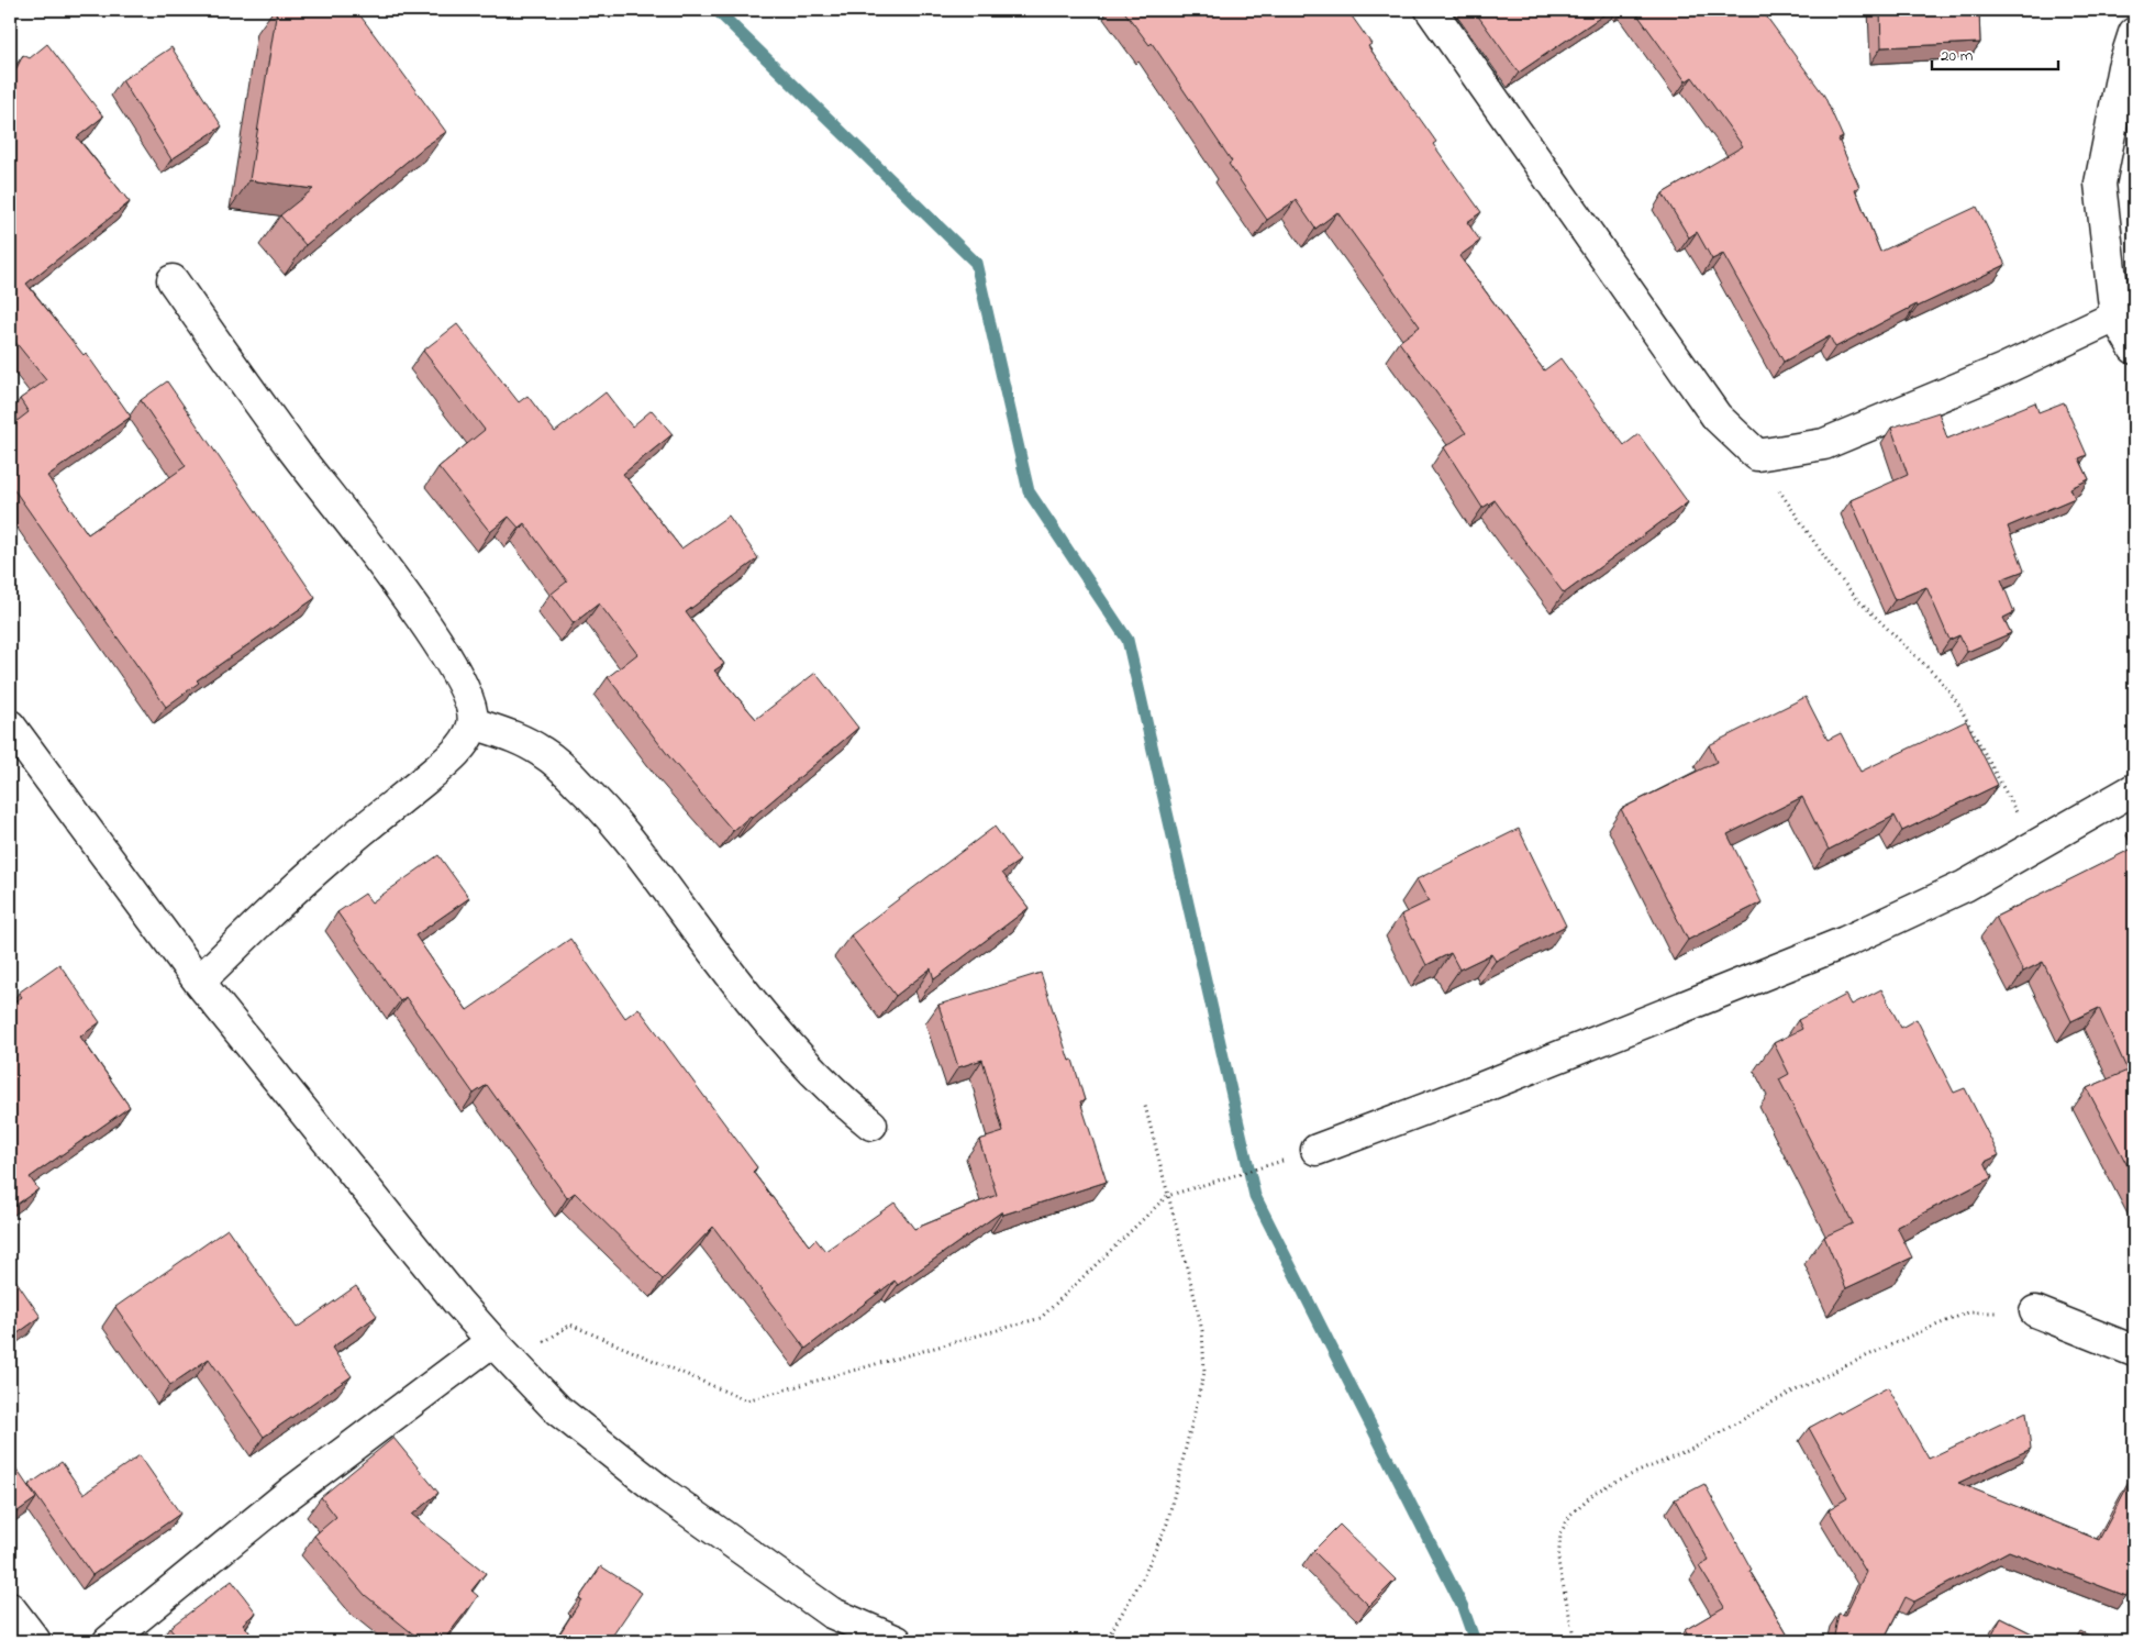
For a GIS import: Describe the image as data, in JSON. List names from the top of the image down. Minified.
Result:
{"scale_bar":"20 m"}
